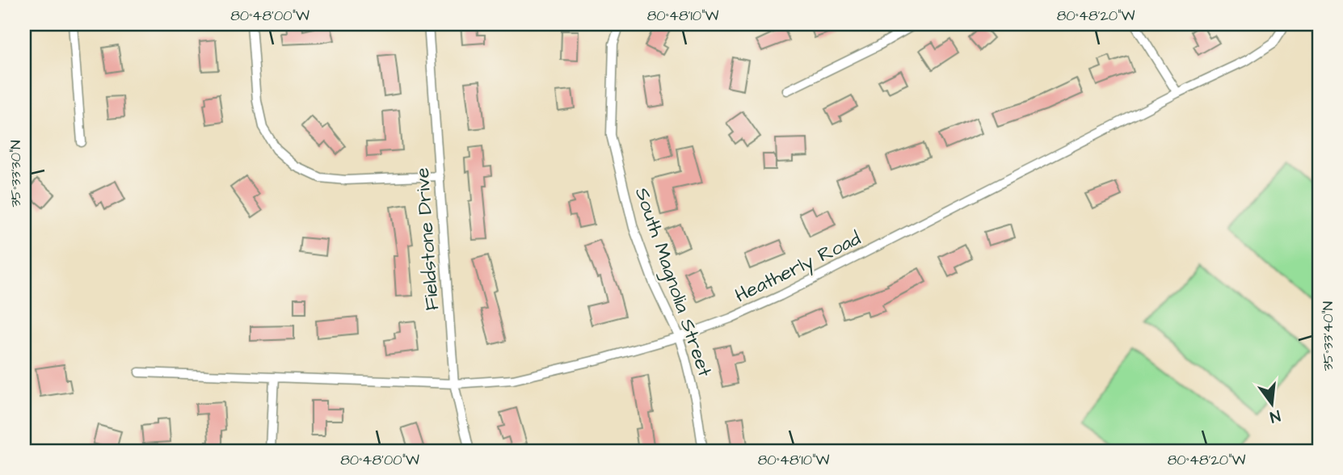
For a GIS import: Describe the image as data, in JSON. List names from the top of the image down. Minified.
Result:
{"streets":{"street":["Fieldstone Drive","Heatherly Road","South Magnolia Street"]},"crossings":[["Fieldstone Drive","Heatherly Road"],["Heatherly Road","South Magnolia Street"]],"north":"bottom","coordinates":["80°48'00\"W","80°48'10\"W","80°48'20\"W","35°33'30\"N","35°33'40\"N"]}
